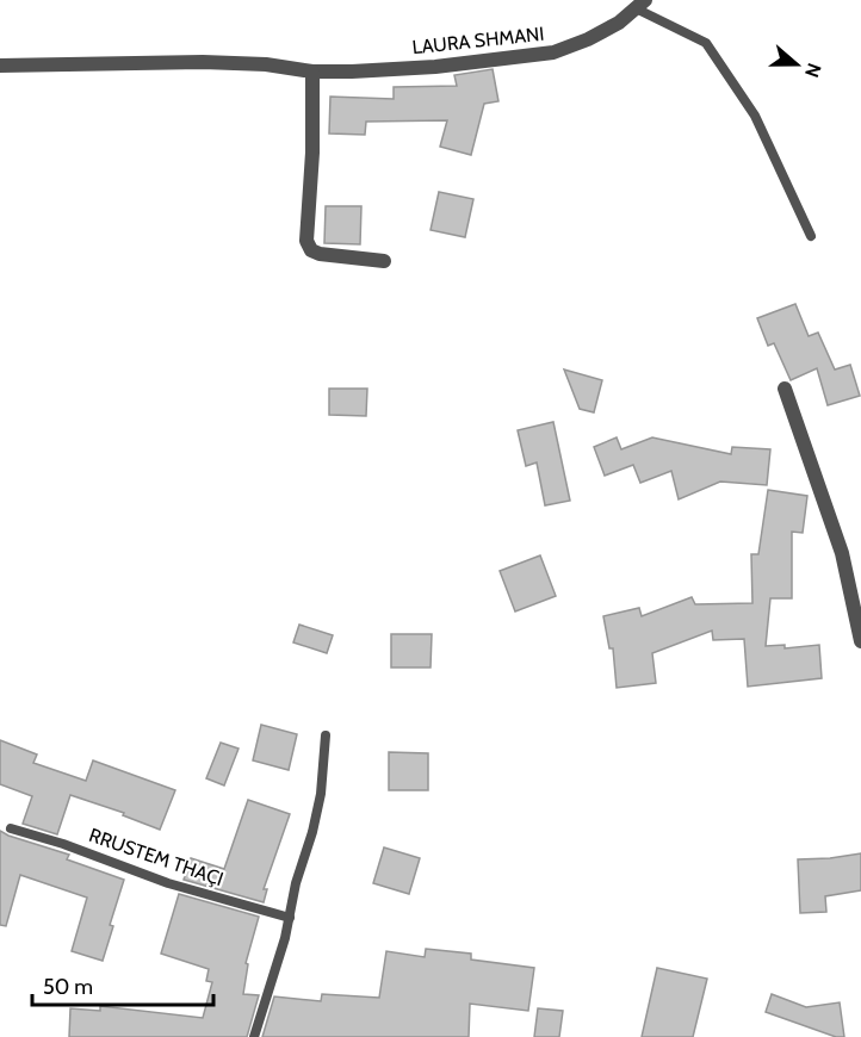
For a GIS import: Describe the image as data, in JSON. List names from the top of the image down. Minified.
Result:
{"streets":{"street":["LAURA SHMANI"],"lane":["RRUSTEM THAÇI"]},"scale_bar":"50 m","north":"right"}
